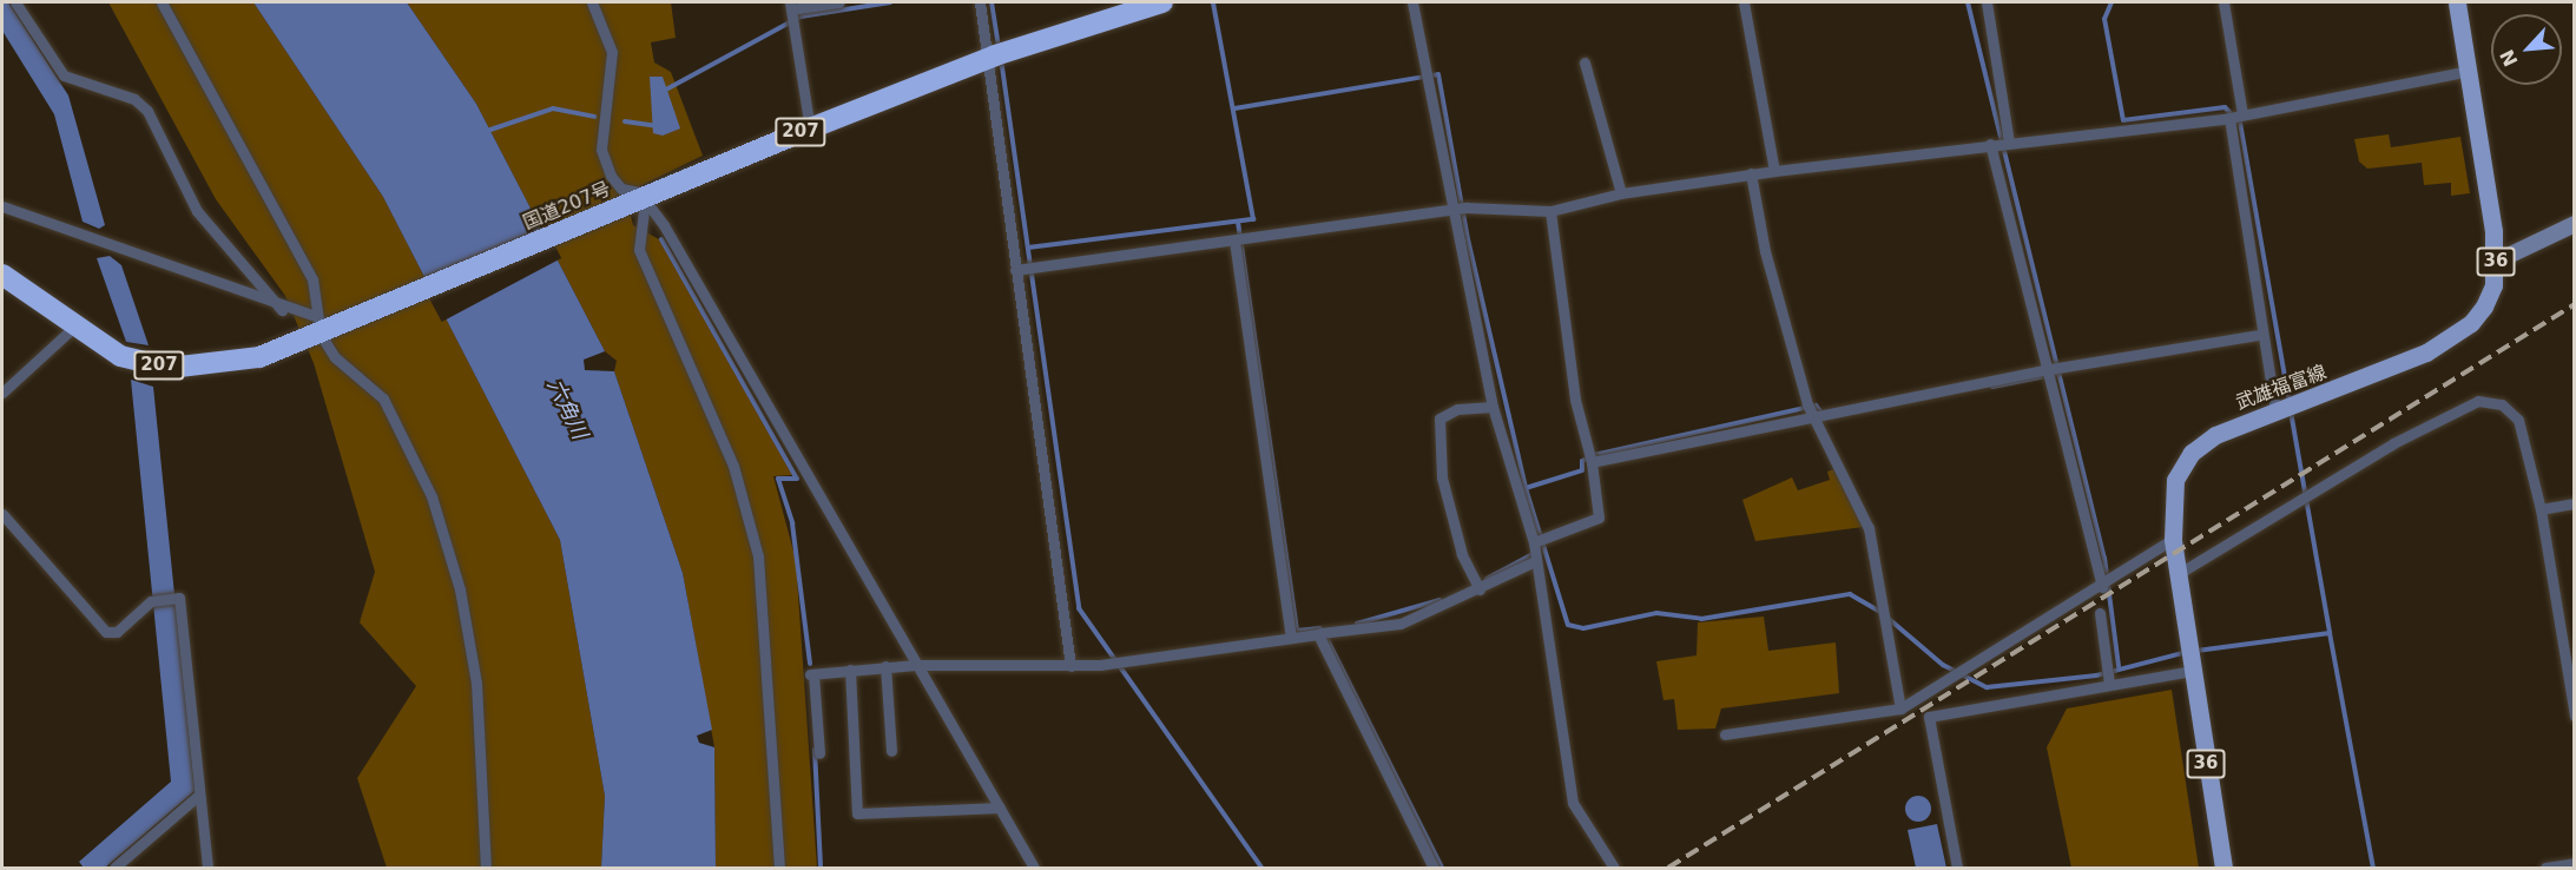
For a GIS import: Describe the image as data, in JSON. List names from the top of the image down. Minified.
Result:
{"streets":{"highway":["207","国道207号"],"main road":["36","武雄福富線"]},"water":["六角川"],"north":"bottom left"}
